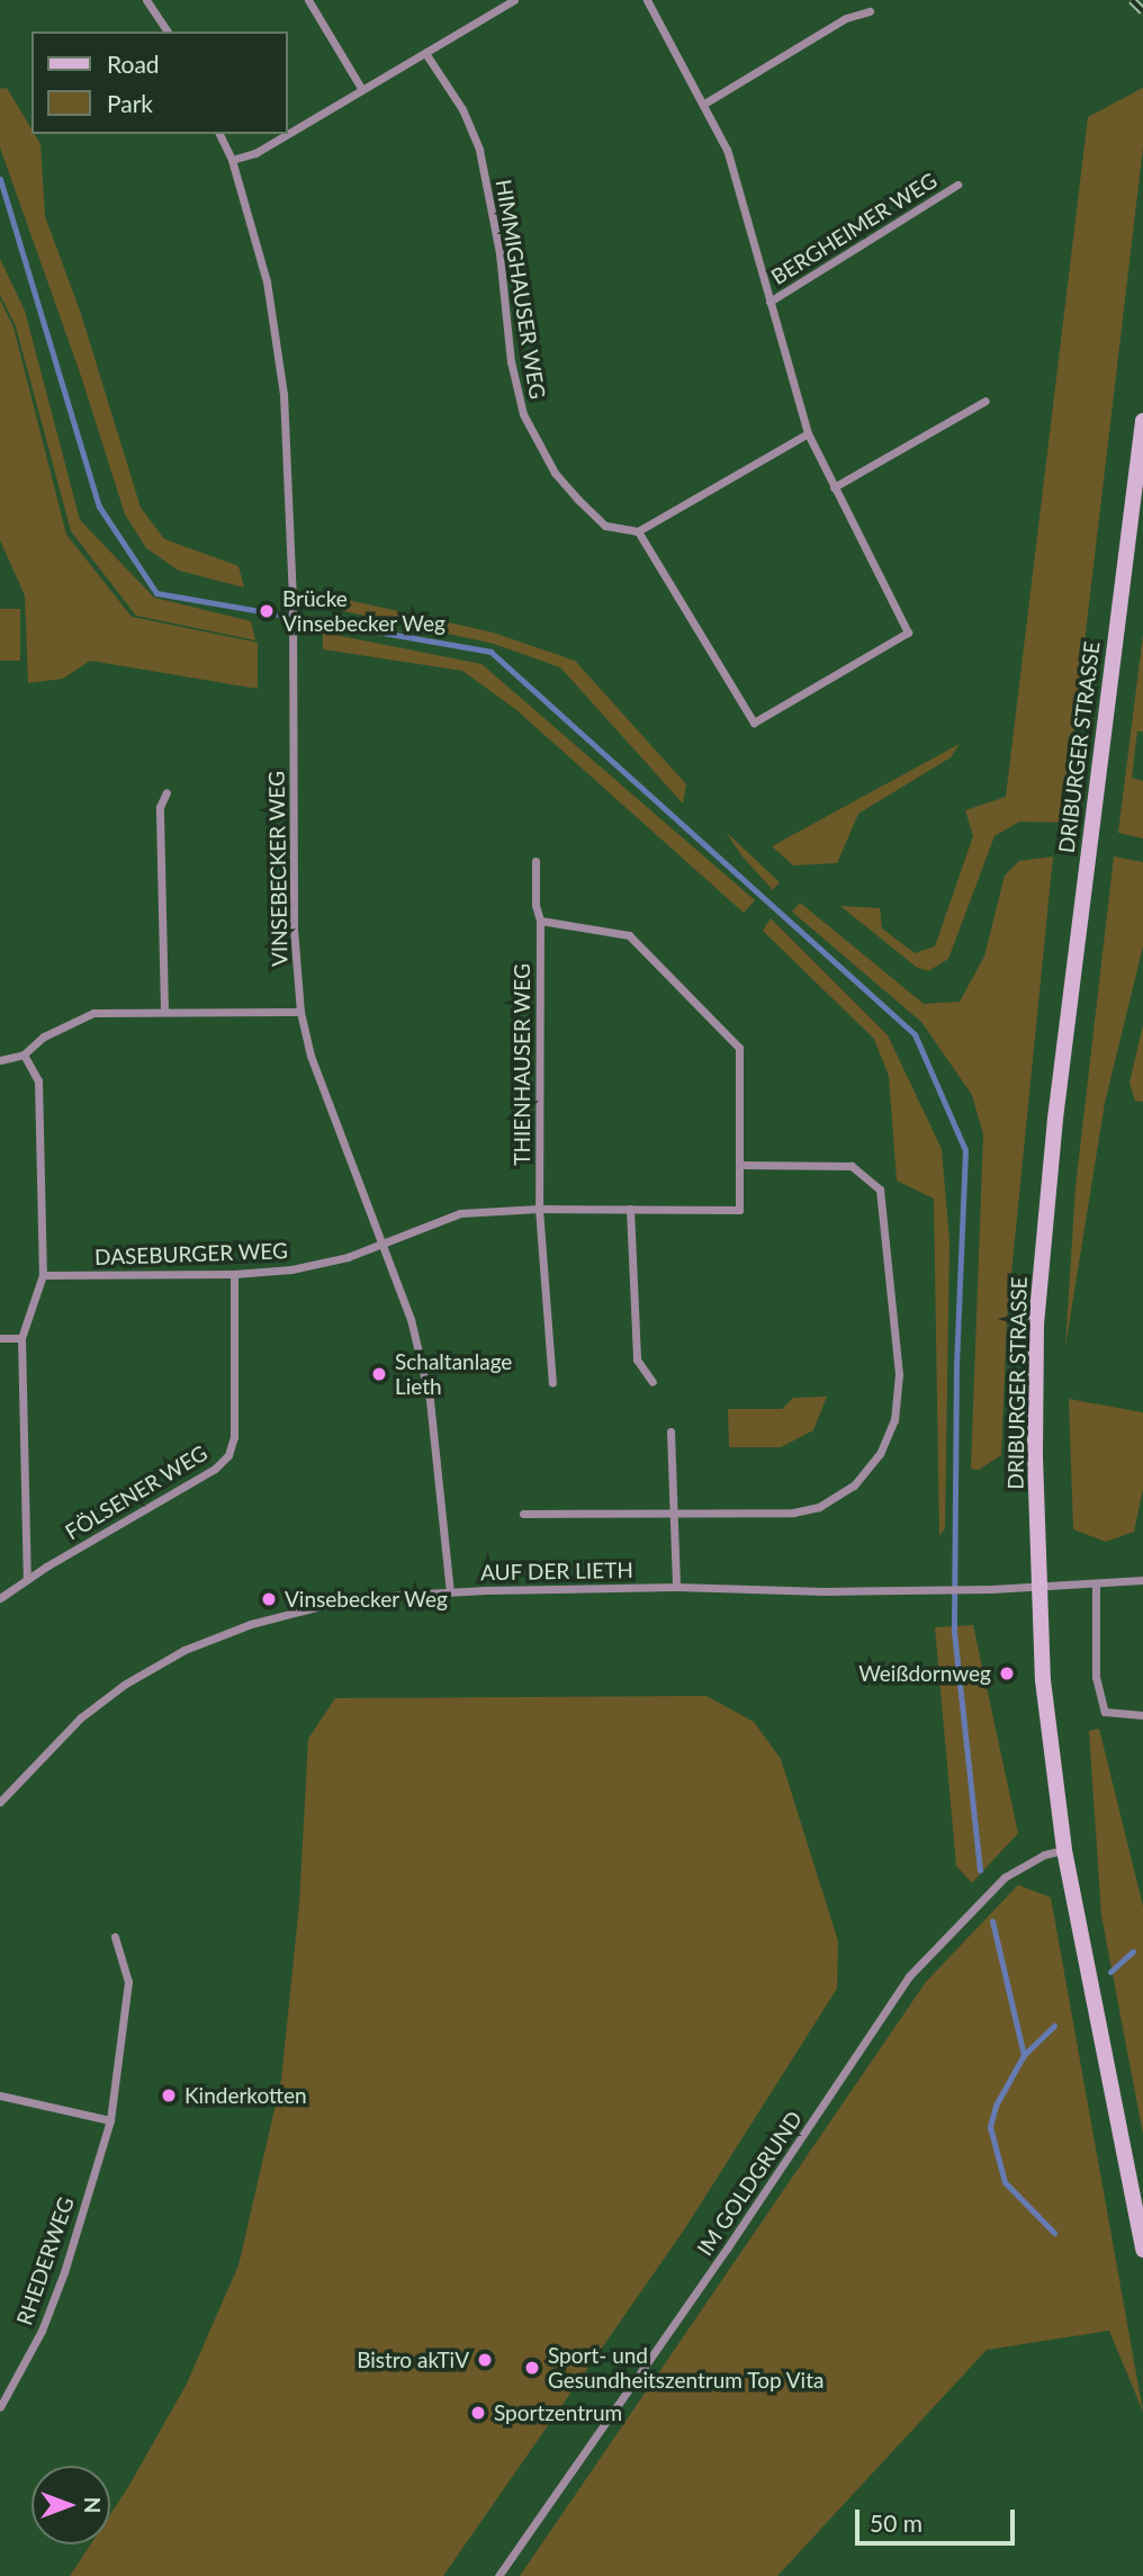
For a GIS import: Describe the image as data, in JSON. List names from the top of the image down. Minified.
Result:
{"streets":{"main road":["DRIBURGER STRASSE"],"street":["BERGHEIMER WEG","HIMMIGHAUSER WEG","VINSEBECKER WEG","THIENHAUSER WEG","DASEBURGER WEG","FÖLSENER WEG","AUF DER LIETH","IM GOLDGRUND","RHEDERWEG"]},"crossings":[["BERGHEIMER WEG","HIMMIGHAUSER WEG"],["DRIBURGER STRASSE","AUF DER LIETH"],["DRIBURGER STRASSE","IM GOLDGRUND"],["VINSEBECKER WEG","DASEBURGER WEG"],["VINSEBECKER WEG","AUF DER LIETH"],["THIENHAUSER WEG","DASEBURGER WEG"],["DASEBURGER WEG","FÖLSENER WEG"]],"places":["Brücke Vinsebecker Weg","Schaltanlage Lieth","Vinsebecker Weg","Weißdornweg","Kinderkotten","Bistro akTiV","Sport- und Gesundheitszentrum Top Vita","Sportzentrum"],"legend":["Road","Park"],"scale_bar":"50 m","north":"right"}
